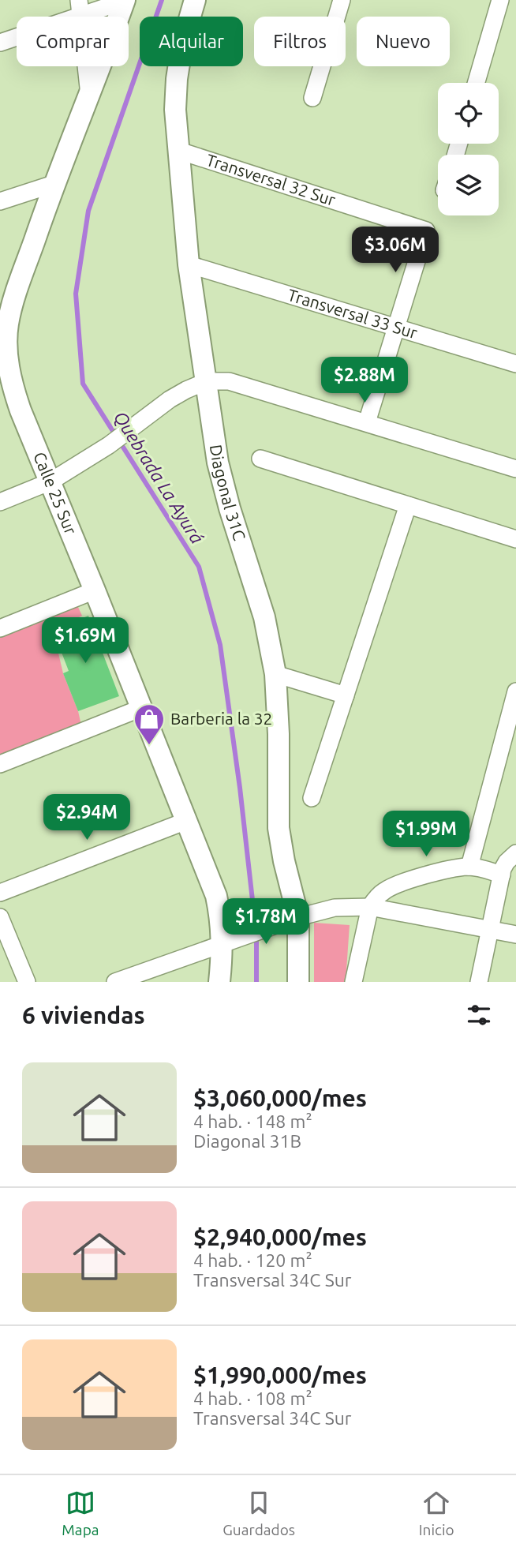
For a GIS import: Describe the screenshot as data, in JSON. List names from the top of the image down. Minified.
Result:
{"streets":{"main road":["Diagonal 31C","Calle 25 Sur"],"street":["Transversal 32 Sur","Transversal 33 Sur"]},"crossings":[["Transversal 32 Sur","Transversal 33 Sur"],["Transversal 32 Sur","Diagonal 31C"],["Transversal 33 Sur","Diagonal 31C"]],"water":["Quebrada La Ayurá"],"places":{"shop":["Barberia la 32"]},"page":{"chip":["Comprar","Alquilar","Filtros","Nuevo"],"price":["$3.06M","$2.88M","$1.69M","$2.94M","$1.99M","$1.78M"],"heading":"6 viviendas","list":[{"name":"$3,060,000/mes","note":"4 hab. · 148 m² · Diagonal 31B"},{"name":"$2,940,000/mes","note":"4 hab. · 120 m² · Transversal 34C Sur"},{"name":"$1,990,000/mes","note":"4 hab. · 108 m² · Transversal 34C Sur"}],"tabs":["Mapa","Guardados","Inicio"]}}
